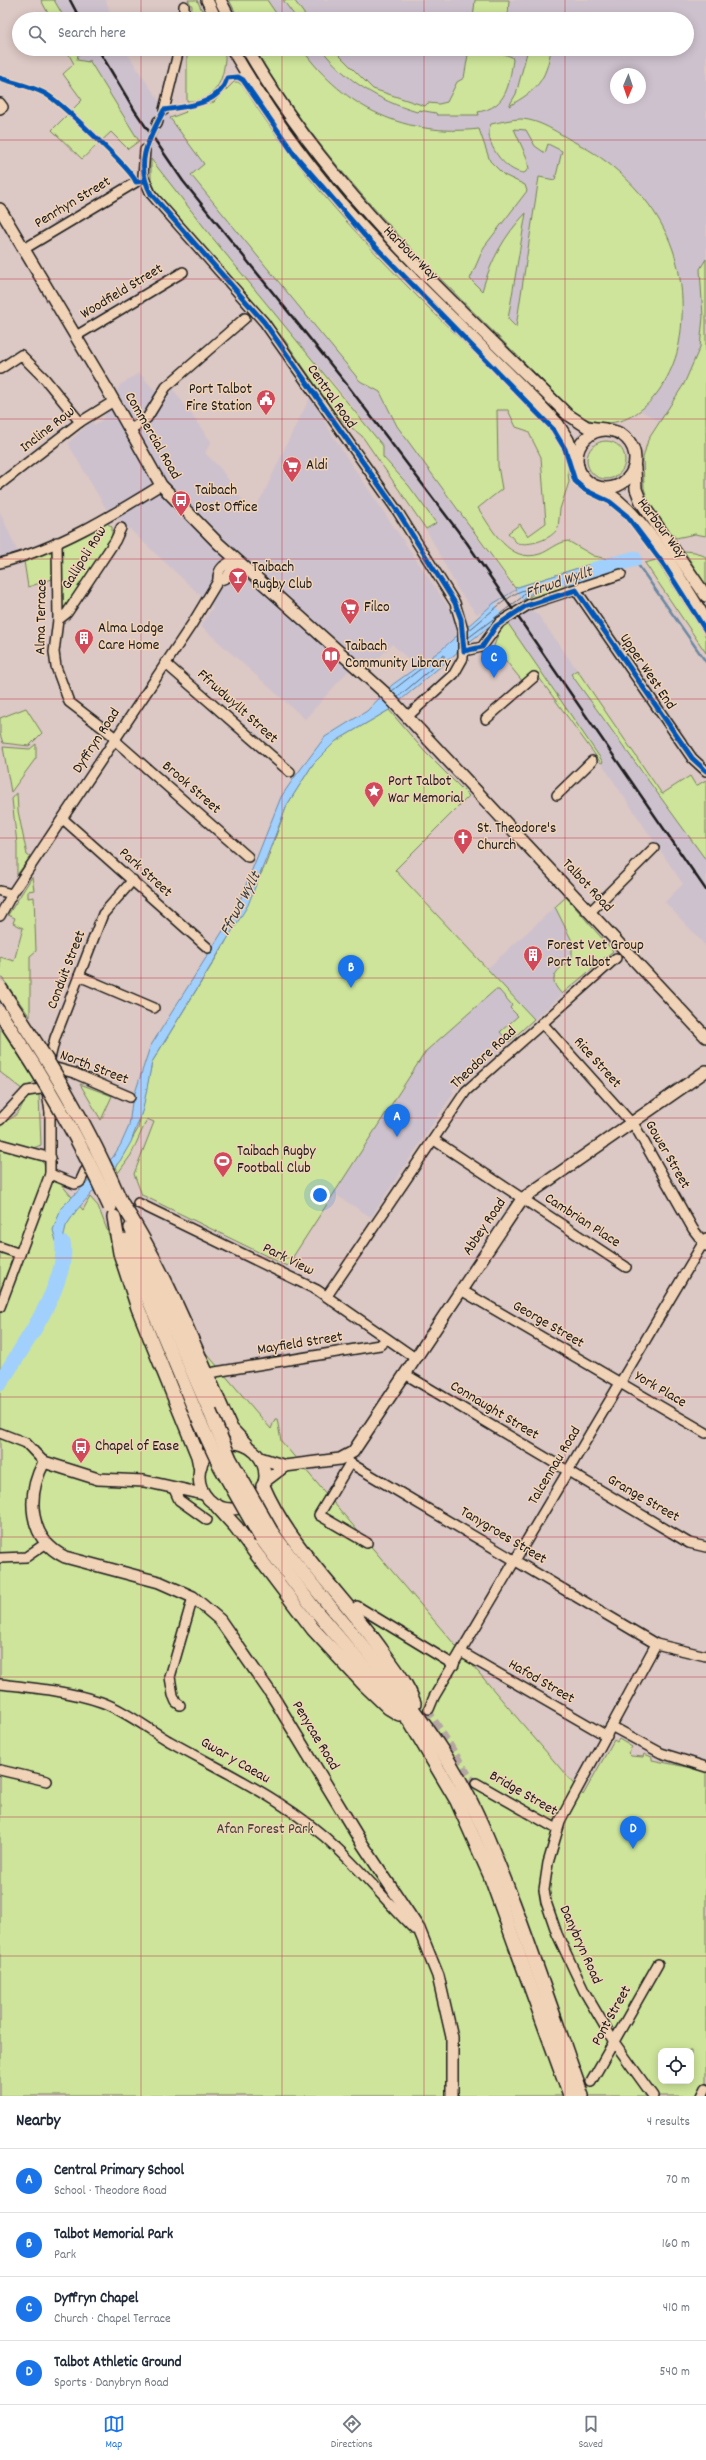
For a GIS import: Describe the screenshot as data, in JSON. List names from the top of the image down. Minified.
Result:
{"streets":{"main road":["Harbour Way","Commercial Road","Talbot Road","Abbey Road","Penycae Road"],"street":["Penrhyn Street","Woodfield Street","Central Road","Incline Row","Gallipoli Row","Alma Terrace","Upper West End","Ffrwdwyllt Street","Dyffryn Road","Brook Street","Park Street","Conduit Street","Theodore Road","Rice Street","North Street","Gower Street","Cambrian Place","Park View","George Street","Mayfield Street","York Place","Connaught Street","Talcennau Road","Grange Street","Tanygroes Street","Hafod Street","Gwar y Caeau","Bridge Street","Danybryn Road","Pont Street"]},"crossings":[["Penrhyn Street","Central Road"],["Penrhyn Street","Commercial Road"],["Woodfield Street","Commercial Road"],["Incline Row","Commercial Road"],["Commercial Road","Dyffryn Road"],["Commercial Road","Talbot Road"],["Gallipoli Row","Alma Terrace"],["Alma Terrace","Dyffryn Road"],["Alma Terrace","Brook Street"],["Ffrwdwyllt Street","Dyffryn Road"],["Dyffryn Road","Brook Street"],["Dyffryn Road","Park Street"],["Park Street","Conduit Street"],["Conduit Street","North Street"],["Theodore Road","Rice Street"],["Theodore Road","Cambrian Place"],["Theodore Road","Park View"],["Rice Street","Gower Street"],["Rice Street","Abbey Road"],["Gower Street","Abbey Road"],["Gower Street","Talcennau Road"],["Cambrian Place","Abbey Road"],["Abbey Road","Park View"],["Abbey Road","George Street"],["Abbey Road","Connaught Street"],["Abbey Road","Tanygroes Street"],["Park View","Mayfield Street"],["George Street","York Place"],["George Street","Talcennau Road"],["York Place","Talcennau Road"],["Connaught Street","Talcennau Road"],["Connaught Street","Grange Street"],["Talcennau Road","Grange Street"],["Talcennau Road","Tanygroes Street"],["Talcennau Road","Hafod Street"],["Tanygroes Street","Danybryn Road"],["Hafod Street","Danybryn Road"],["Penycae Road","Gwar y Caeau"],["Bridge Street","Danybryn Road"],["Danybryn Road","Pont Street"]],"water":["Ffrwd Wyllt"],"parks":["Afan Forest Park"],"places":{"public building":["Port Talbot Fire Station"],"supermarket":["Aldi","Filco"],"bus stop":["Taibach Post Office","Chapel of Ease"],"bar":["Taibach Rugby Club"],"building":["Alma Lodge Care Home","Forest Vet Group Port Talbot"],"library":["Taibach Community Library"],"place":["Port Talbot War Memorial"],"church":["St. Theodore's Church"],"sports":["Taibach Rugby Football Club"]},"north":"bottom","page":{"search":"Search here","pins":["C","B","A","D"],"heading":["Nearby","4 results"],"list":[{"mark":"A","name":"Central Primary School","note":"School · Theodore Road","value":"70 m"},{"mark":"B","name":"Talbot Memorial Park","note":"Park","value":"160 m"},{"mark":"C","name":"Dyffryn Chapel","note":"Church · Chapel Terrace","value":"410 m"},{"mark":"D","name":"Talbot Athletic Ground","note":"Sports · Danybryn Road","value":"540 m"}],"nav":["Map","Directions","Saved"]}}
